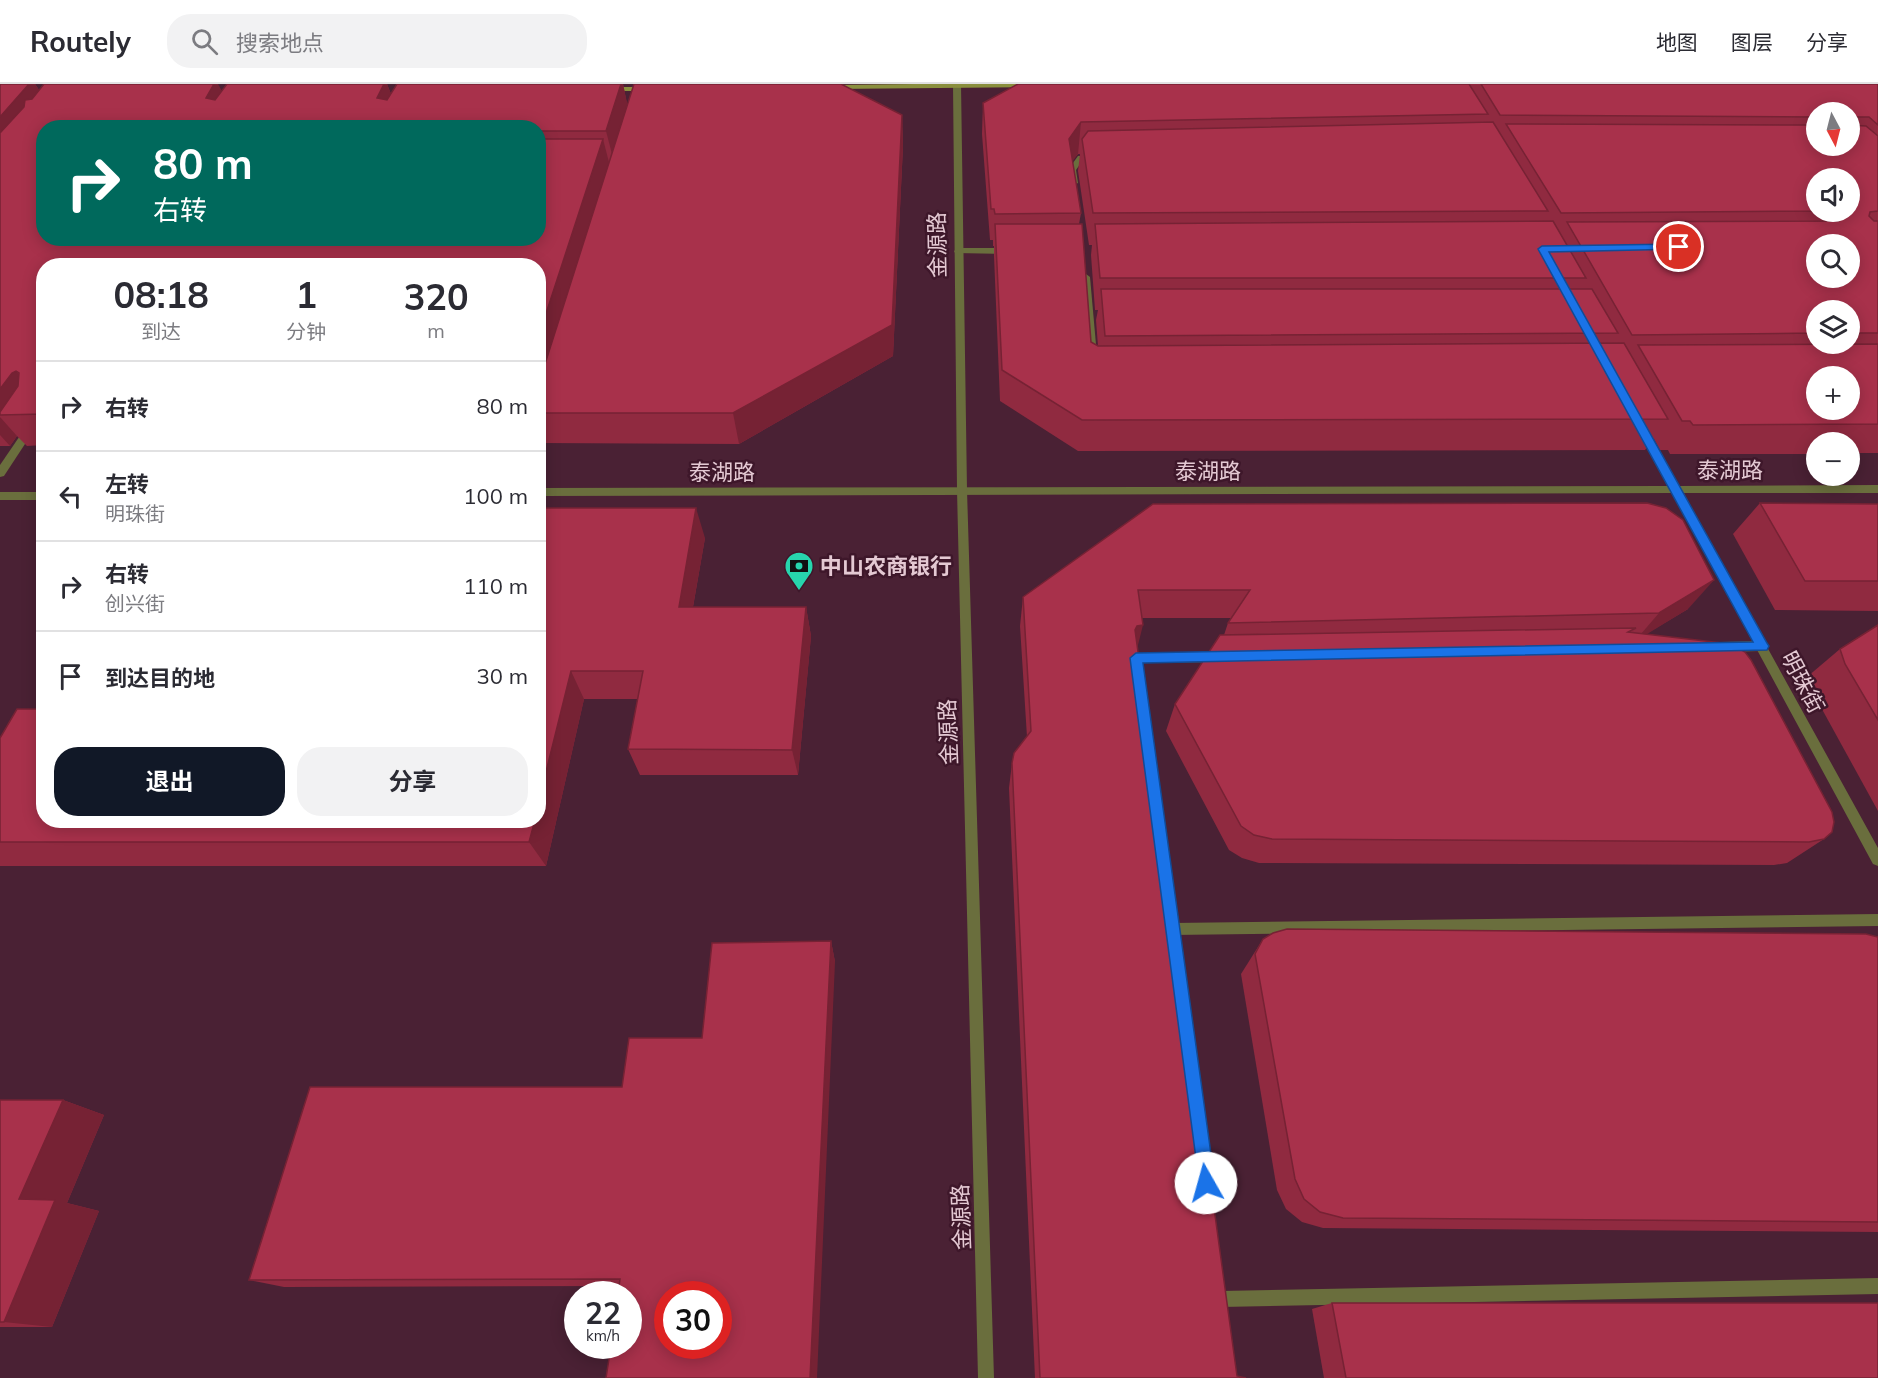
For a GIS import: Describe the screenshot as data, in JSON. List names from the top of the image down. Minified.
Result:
{"streets":{"street":["金源路","泰湖路","明珠街"]},"crossings":[["金源路","泰湖路"],["泰湖路","明珠街"]],"places":{"bank":["中山农商银行"]},"north":"bottom","page":{"header":"Routely","search":"搜索地点","nav":["地图","图层","分享"],"map_buttons":["+","−"],"turn":["80 m","右转"],"eta":["08:18","到达","1","分钟","320","m"],"list":[{"name":"右转","value":"80 m"},{"name":"左转","note":"明珠街","value":"100 m"},{"name":"右转","note":"创兴街","value":"110 m"},{"name":"到达目的地","value":"30 m"}],"buttons":["退出","分享"],"speed":"22 km/h","limit":"30"}}
